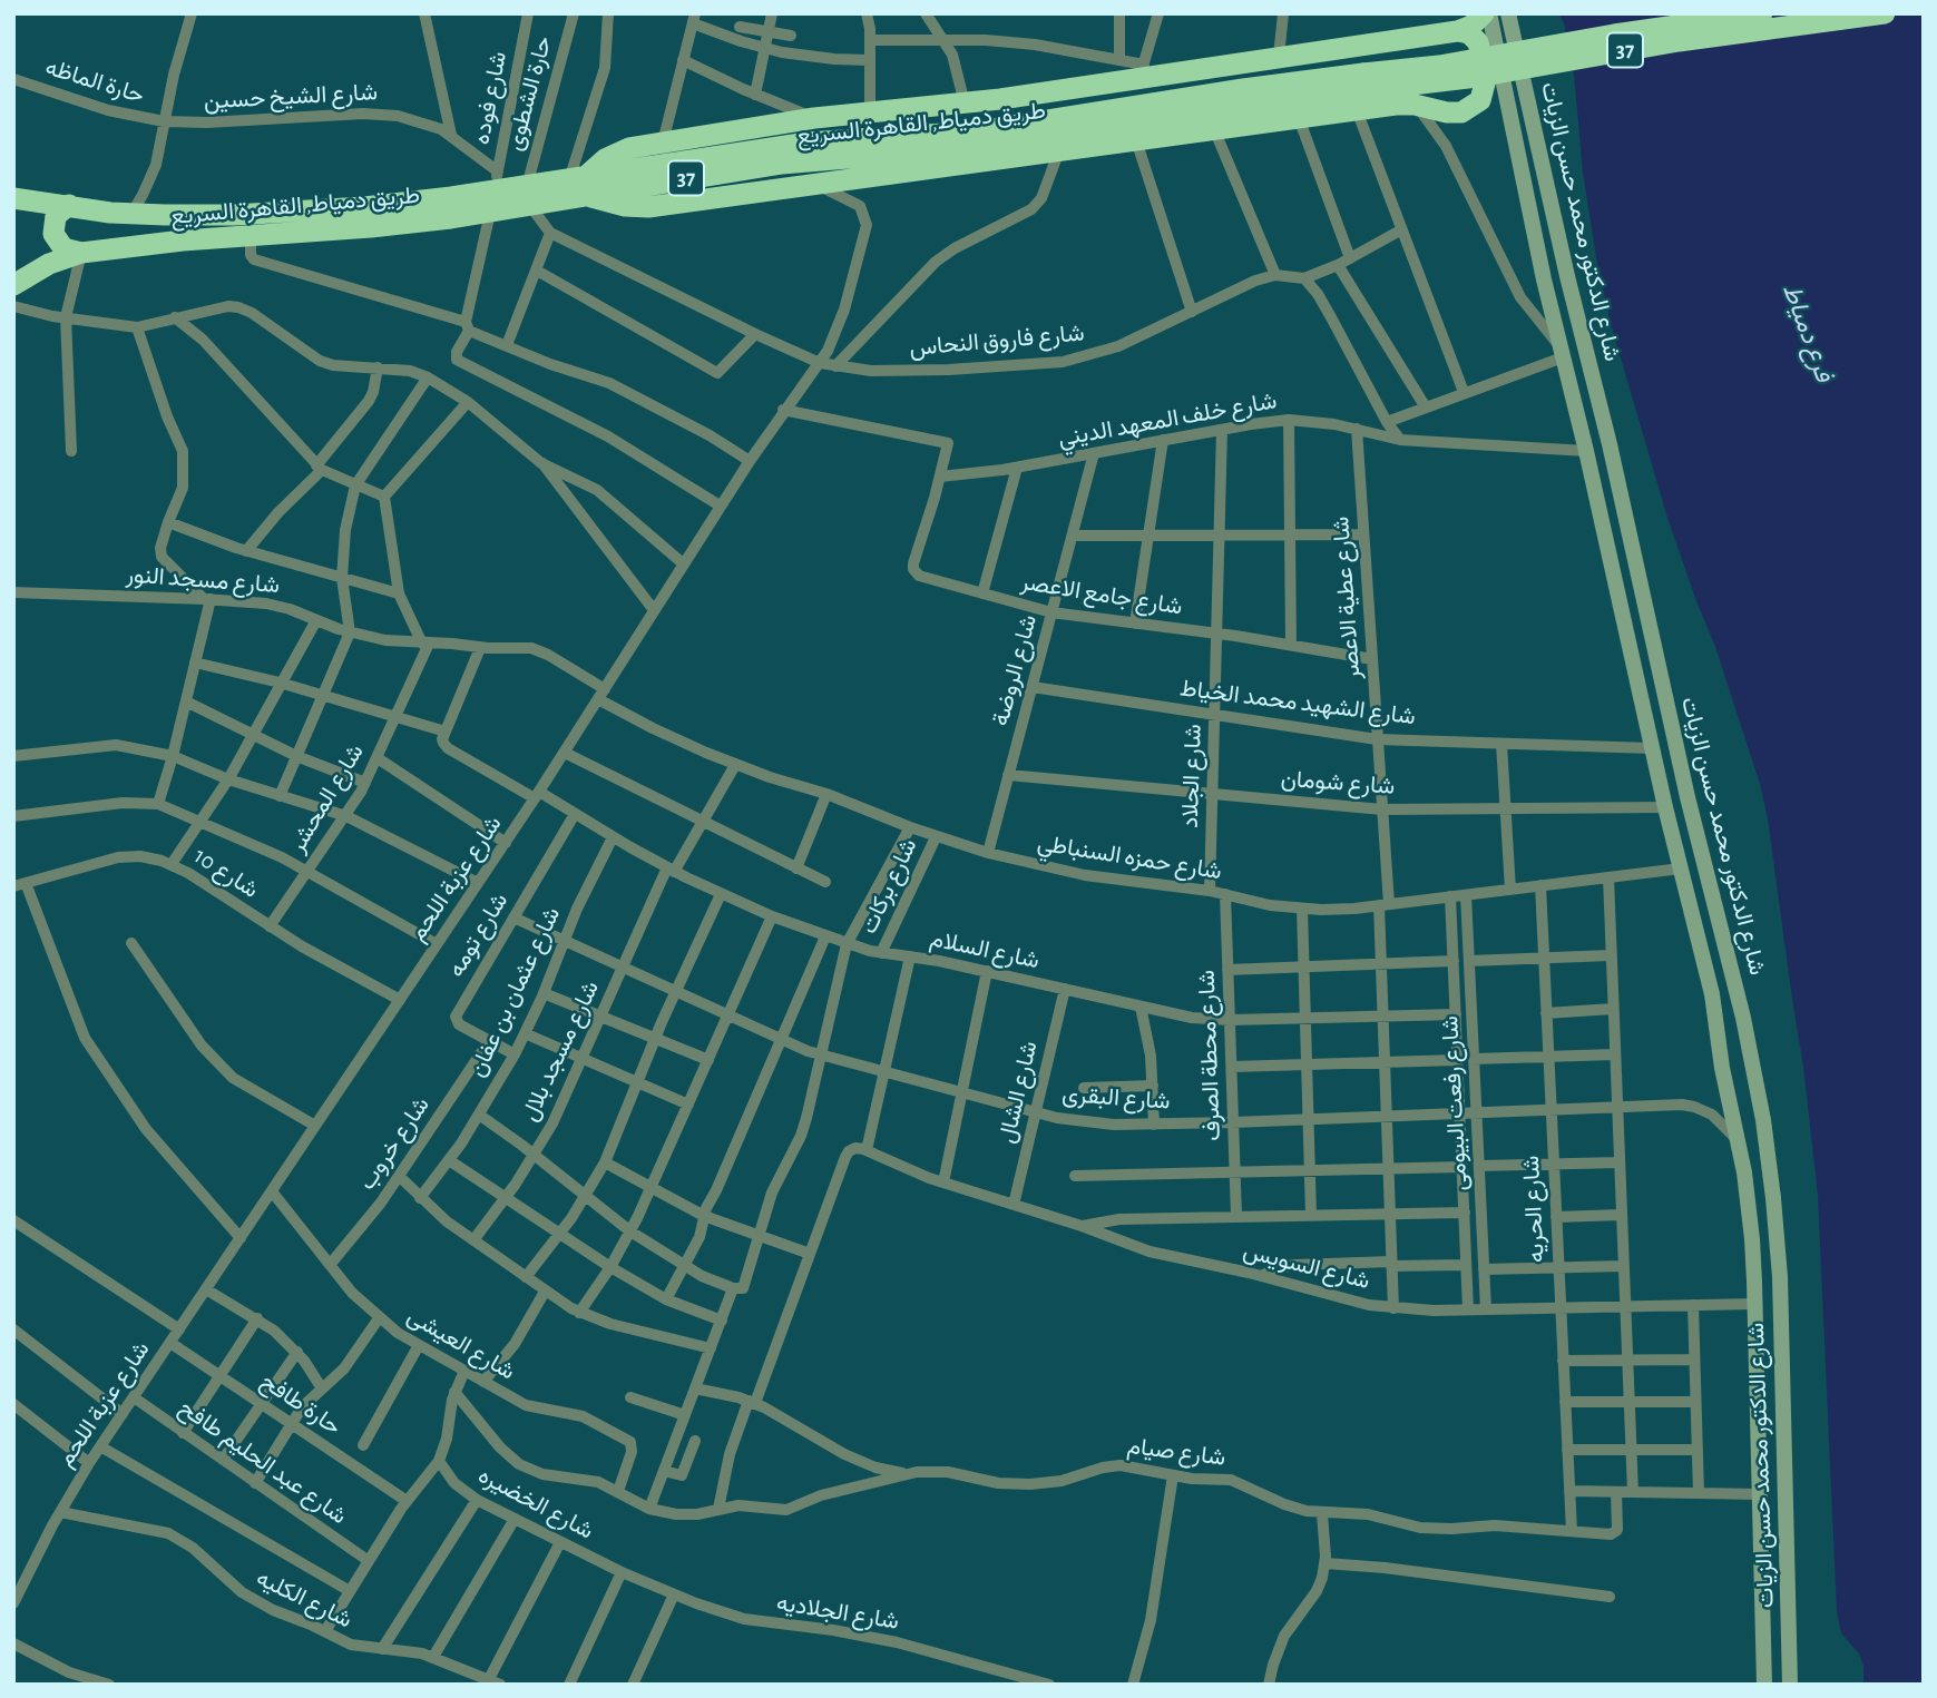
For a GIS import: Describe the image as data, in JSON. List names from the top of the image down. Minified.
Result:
{"streets":{"highway":["37","طريق دمياط, القاهرة السريع"],"street":["حارة الماظه","حارة الشطوى","شارع الشيخ حسين","شارع فوده","شارع الدكتور محمد حسن الزيات","شارع فاروق النحاس","شارع خلف المعهد الديني","شارع مسجد النور","شارع جامع الاعصر","شارع عطية الاعصر","شارع الروضة","شارع الشهيد محمد الخياط","شارع الجلاد","شارع شومان","شارع المحشر","شارع حمزه السنباطي","شارع 10","شارع عزبة اللحم","شارع بركات","شارع تومه","شارع السلام","شارع عثمان بن عفان","شارع مسجد بلال","شارع محطة الصرف","شارع الشال","شارع البقرى","شارع رفعت البيومى","شارع خروب","شارع الحريه","شارع السويس","شارع العيشى","حارة طافح","شارع صيام","شارع عبد الحليم طافح","شارع الخضيره","شارع الكليه","شارع الجلاديه"]},"crossings":[["حارة الماظه","شارع الشيخ حسين"],["حارة الشطوى","طريق دمياط, القاهرة السريع"],["حارة الشطوى","شارع فاروق النحاس"],["شارع الشيخ حسين","شارع فوده"],["شارع الشيخ حسين","طريق دمياط, القاهرة السريع"],["شارع فوده","طريق دمياط, القاهرة السريع"],["طريق دمياط, القاهرة السريع","شارع فاروق النحاس"],["شارع الدكتور محمد حسن الزيات","شارع خلف المعهد الديني"],["شارع الدكتور محمد حسن الزيات","شارع الشهيد محمد الخياط"],["شارع الدكتور محمد حسن الزيات","شارع شومان"],["شارع الدكتور محمد حسن الزيات","شارع حمزه السنباطي"],["شارع الدكتور محمد حسن الزيات","شارع البقرى"],["شارع الدكتور محمد حسن الزيات","شارع السويس"],["شارع فاروق النحاس","شارع عزبة اللحم"],["شارع خلف المعهد الديني","شارع جامع الاعصر"],["شارع خلف المعهد الديني","شارع عطية الاعصر"],["شارع خلف المعهد الديني","شارع الروضة"],["شارع خلف المعهد الديني","شارع الجلاد"],["شارع مسجد النور","شارع المحشر"],["شارع مسجد النور","شارع حمزه السنباطي"],["شارع مسجد النور","شارع عزبة اللحم"],["شارع جامع الاعصر","شارع عطية الاعصر"],["شارع جامع الاعصر","شارع الروضة"],["شارع جامع الاعصر","شارع الجلاد"],["شارع جامع الاعصر","شارع عزبة اللحم"],["شارع عطية الاعصر","شارع الشهيد محمد الخياط"],["شارع عطية الاعصر","شارع شومان"],["شارع عطية الاعصر","شارع حمزه السنباطي"],["شارع عطية الاعصر","شارع السلام"],["شارع عطية الاعصر","شارع البقرى"],["شارع عطية الاعصر","شارع السويس"],["شارع الروضة","شارع الشهيد محمد الخياط"],["شارع الروضة","شارع شومان"],["شارع الروضة","شارع حمزه السنباطي"],["شارع الشهيد محمد الخياط","شارع الجلاد"],["شارع الجلاد","شارع شومان"],["شارع الجلاد","شارع حمزه السنباطي"],["شارع المحشر","شارع 10"],["شارع حمزه السنباطي","شارع عزبة اللحم"],["شارع حمزه السنباطي","شارع بركات"],["شارع حمزه السنباطي","شارع مسجد بلال"],["شارع حمزه السنباطي","شارع محطة الصرف"],["شارع حمزه السنباطي","شارع رفعت البيومى"],["شارع حمزه السنباطي","شارع الحريه"],["شارع 10","شارع عزبة اللحم"],["شارع عزبة اللحم","شارع السلام"],["شارع عزبة اللحم","شارع العيشى"],["شارع عزبة اللحم","حارة طافح"],["شارع عزبة اللحم","شارع عبد الحليم طافح"],["شارع عزبة اللحم","شارع الكليه"],["شارع بركات","شارع السلام"],["شارع تومه","شارع السلام"],["شارع تومه","شارع عثمان بن عفان"],["شارع تومه","شارع البقرى"],["شارع تومه","شارع خروب"],["شارع السلام","شارع عثمان بن عفان"],["شارع السلام","شارع مسجد بلال"],["شارع السلام","شارع محطة الصرف"],["شارع السلام","شارع الشال"],["شارع السلام","شارع رفعت البيومى"],["شارع عثمان بن عفان","شارع البقرى"],["شارع مسجد بلال","شارع البقرى"],["شارع محطة الصرف","شارع البقرى"],["شارع الشال","شارع البقرى"],["شارع الشال","شارع السويس"],["شارع البقرى","شارع رفعت البيومى"],["شارع البقرى","شارع الحريه"],["شارع رفعت البيومى","شارع السويس"],["شارع خروب","شارع العيشى"],["شارع الحريه","شارع السويس"],["شارع الحريه","شارع صيام"],["شارع العيشى","شارع صيام"],["شارع الخضيره","شارع الجلاديه"]],"water":["فرع دمياط"]}
